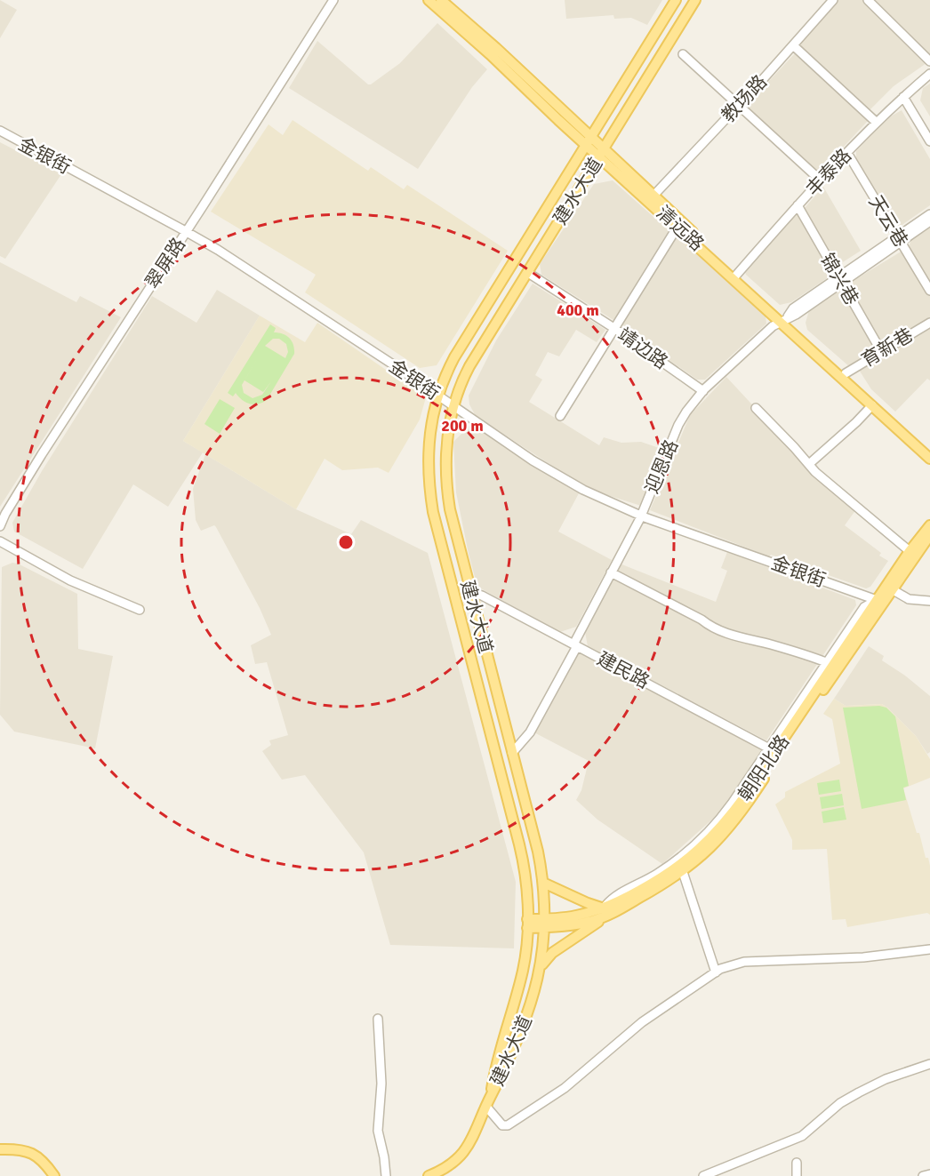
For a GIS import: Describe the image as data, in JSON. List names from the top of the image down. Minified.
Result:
{"streets":{"main road":["建水大道","清远路","朝阳北路"],"street":["教场路","金银街","丰泰路","天云巷","翠屏路","锦兴巷","育新巷","靖边路","迎恩路","建民路"]},"crossings":[["教场路","清远路"],["金银街","建水大道"],["金银街","翠屏路"],["金银街","迎恩路"],["金银街","朝阳北路"],["丰泰路","天云巷"],["丰泰路","清远路"],["丰泰路","锦兴巷"],["建水大道","清远路"],["建水大道","靖边路"],["建水大道","迎恩路"],["建水大道","建民路"],["建水大道","朝阳北路"],["天云巷","迎恩路"],["清远路","育新巷"],["清远路","迎恩路"],["锦兴巷","育新巷"],["锦兴巷","迎恩路"],["靖边路","迎恩路"],["迎恩路","建民路"],["建民路","朝阳北路"]],"rings":["400 m","200 m"]}
